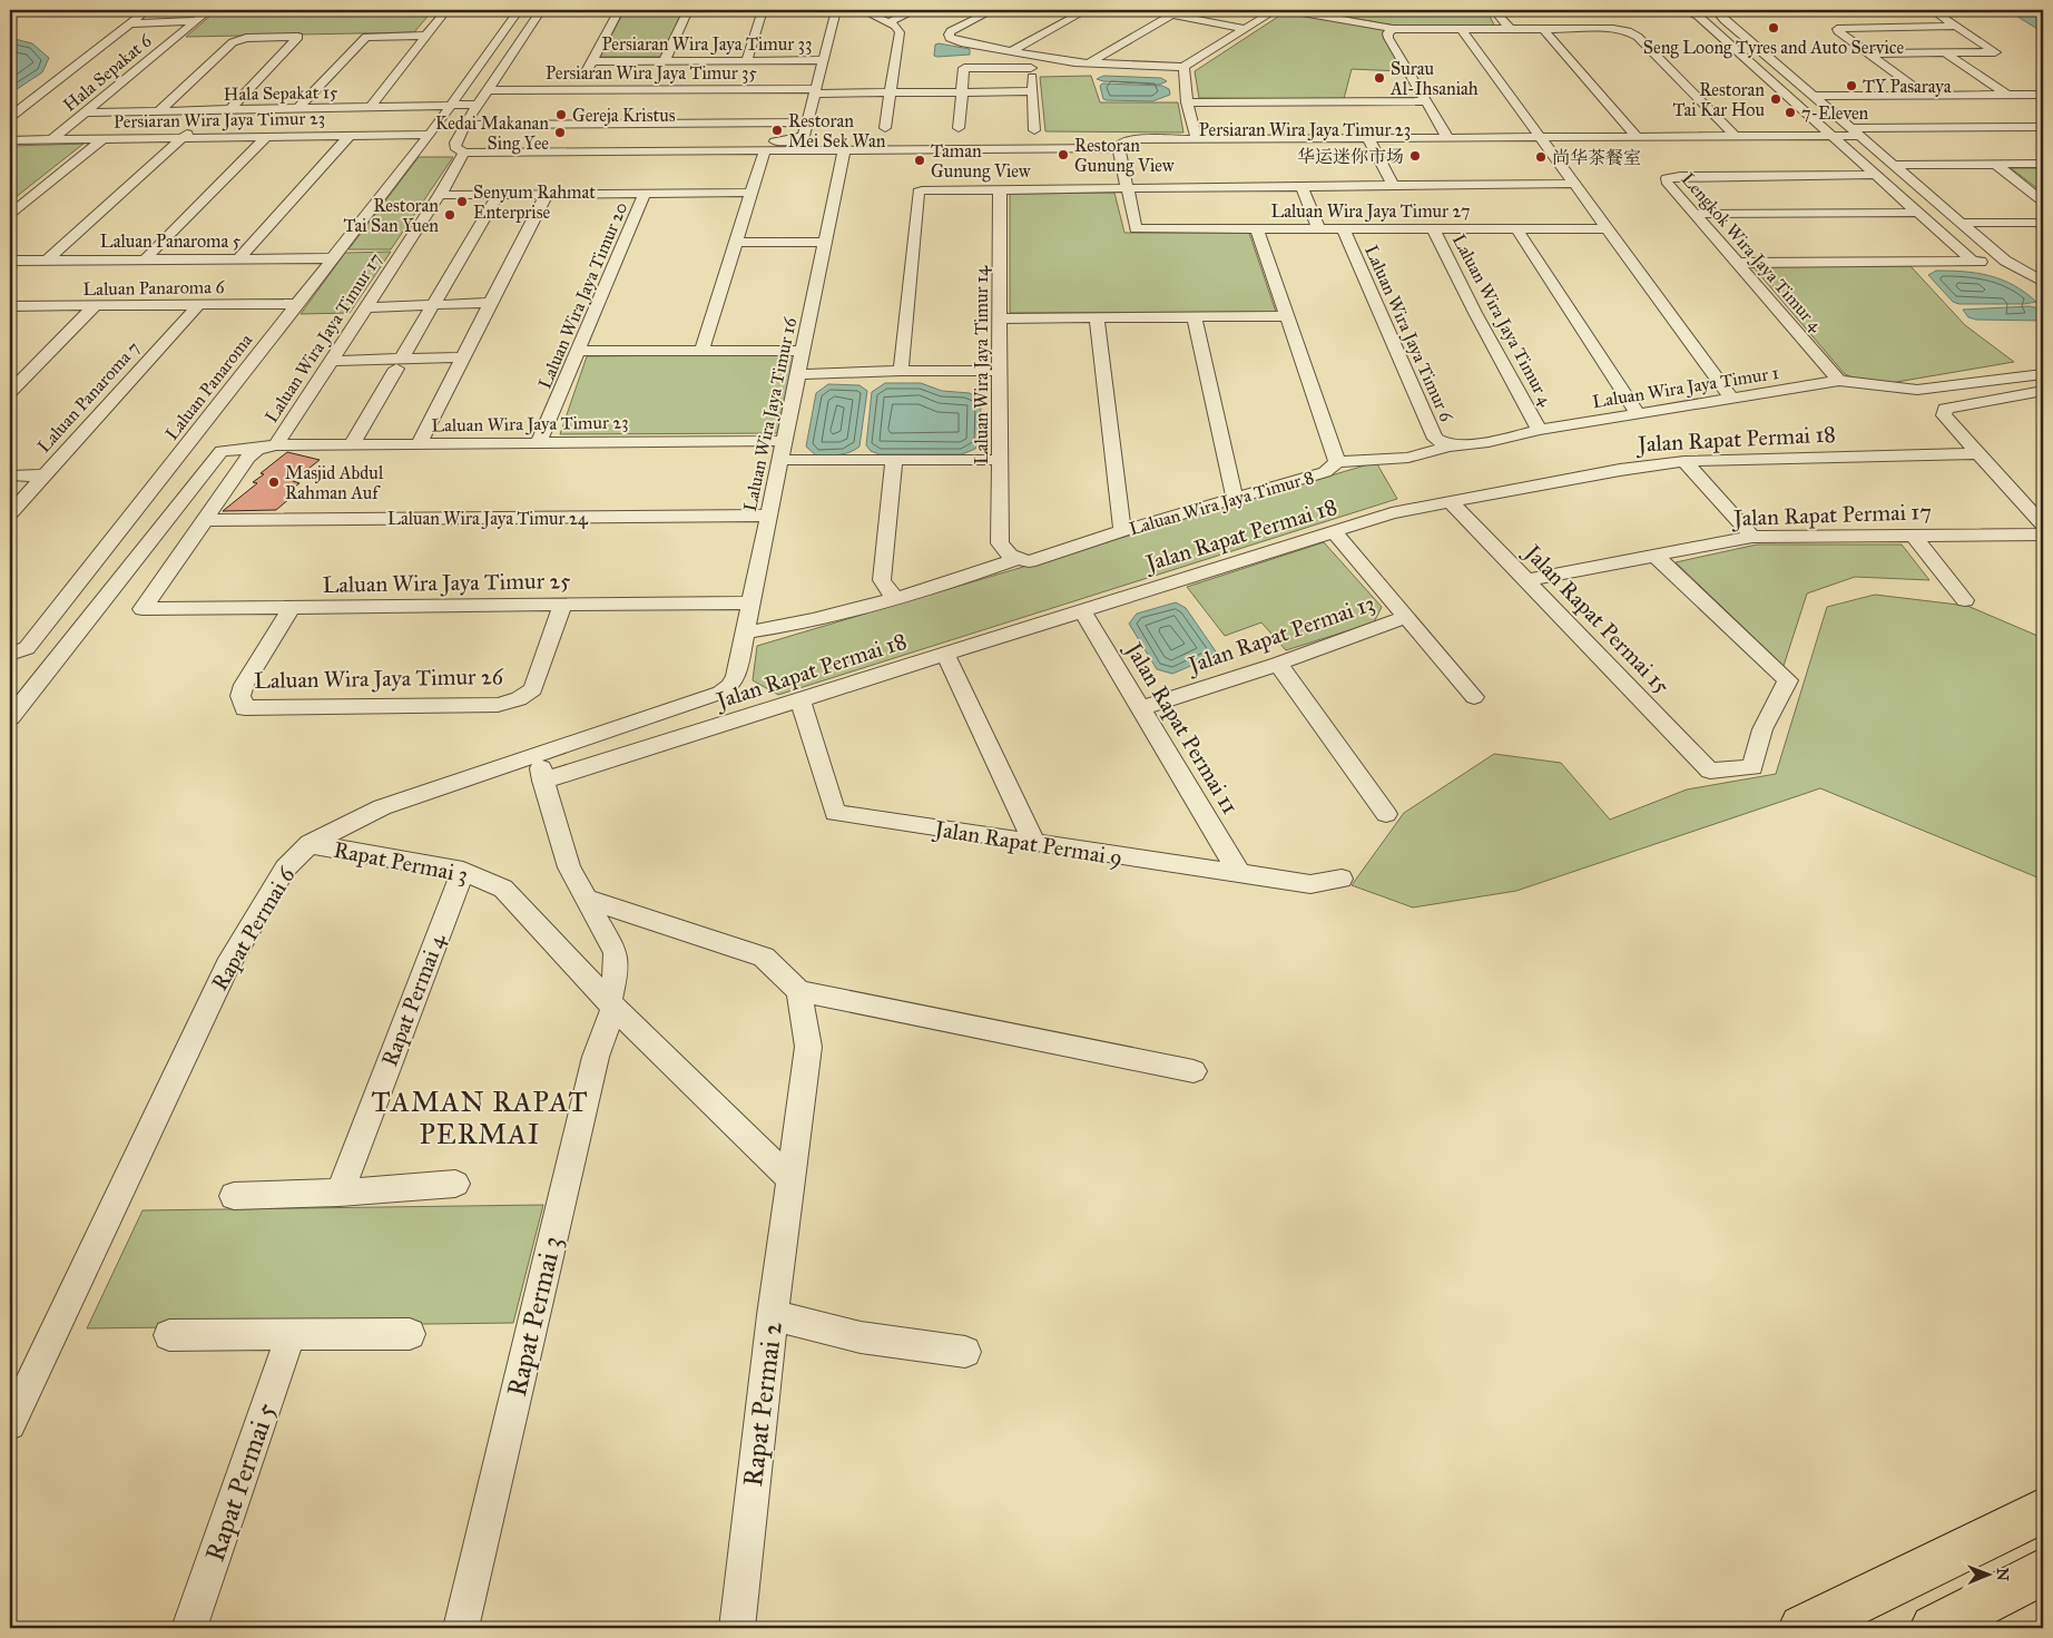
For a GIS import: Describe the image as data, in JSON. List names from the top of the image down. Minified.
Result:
{"streets":{"street":["Persiaran Wira Jaya Timur 33","Hala Sepakat 6","Persiaran Wira Jaya Timur 35","Hala Sepakat 15","Persiaran Wira Jaya Timur 23","Laluan Wira Jaya Timur 27","Laluan Panaroma 5","Lengkok Wira Jaya Timur 4","Laluan Panaroma 6","Laluan Wira Jaya Timur 20","Laluan Wira Jaya Timur 4","Laluan Wira Jaya Timur 6","Laluan Wira Jaya Timur 17","Laluan Wira Jaya Timur 14","Laluan Panaroma","Laluan Wira Jaya Timur 1","Laluan Panaroma 7","Laluan Wira Jaya Timur 16","Laluan Wira Jaya Timur 23","Jalan Rapat Permai 18","Laluan Wira Jaya Timur 8","Jalan Rapat Permai 17","Laluan Wira Jaya Timur 24","Laluan Wira Jaya Timur 25","Jalan Rapat Permai 15","Jalan Rapat Permai 13","Laluan Wira Jaya Timur 26","Jalan Rapat Permai 11","Jalan Rapat Permai 9","Rapat Permai 3","Rapat Permai 6","Rapat Permai 4","Rapat Permai 2","Rapat Permai 5"]},"crossings":[["Hala Sepakat 6","Hala Sepakat 15"],["Hala Sepakat 6","Persiaran Wira Jaya Timur 23"],["Persiaran Wira Jaya Timur 35","Laluan Wira Jaya Timur 17"],["Hala Sepakat 15","Laluan Wira Jaya Timur 17"],["Hala Sepakat 15","Laluan Panaroma"],["Persiaran Wira Jaya Timur 23","Laluan Wira Jaya Timur 17"],["Persiaran Wira Jaya Timur 23","Laluan Panaroma"],["Persiaran Wira Jaya Timur 23","Laluan Wira Jaya Timur 16"],["Laluan Wira Jaya Timur 27","Laluan Wira Jaya Timur 4"],["Laluan Wira Jaya Timur 27","Laluan Wira Jaya Timur 6"],["Laluan Wira Jaya Timur 27","Laluan Wira Jaya Timur 8"],["Laluan Panaroma 5","Laluan Panaroma"],["Lengkok Wira Jaya Timur 4","Laluan Wira Jaya Timur 1"],["Laluan Panaroma 6","Laluan Panaroma"],["Laluan Panaroma 6","Laluan Panaroma 7"],["Laluan Wira Jaya Timur 20","Laluan Wira Jaya Timur 23"],["Laluan Wira Jaya Timur 4","Laluan Wira Jaya Timur 1"],["Laluan Wira Jaya Timur 6","Laluan Wira Jaya Timur 1"],["Laluan Wira Jaya Timur 17","Laluan Wira Jaya Timur 23"],["Laluan Wira Jaya Timur 17","Laluan Wira Jaya Timur 24"],["Laluan Wira Jaya Timur 17","Laluan Wira Jaya Timur 25"],["Laluan Wira Jaya Timur 14","Laluan Wira Jaya Timur 8"],["Laluan Wira Jaya Timur 1","Laluan Wira Jaya Timur 8"],["Laluan Wira Jaya Timur 16","Laluan Wira Jaya Timur 23"],["Laluan Wira Jaya Timur 16","Laluan Wira Jaya Timur 8"],["Laluan Wira Jaya Timur 16","Laluan Wira Jaya Timur 24"],["Laluan Wira Jaya Timur 16","Laluan Wira Jaya Timur 25"],["Laluan Wira Jaya Timur 16","Rapat Permai 6"],["Jalan Rapat Permai 18","Jalan Rapat Permai 15"],["Jalan Rapat Permai 18","Jalan Rapat Permai 11"],["Jalan Rapat Permai 18","Jalan Rapat Permai 9"],["Jalan Rapat Permai 18","Rapat Permai 3"],["Jalan Rapat Permai 17","Jalan Rapat Permai 15"],["Laluan Wira Jaya Timur 25","Laluan Wira Jaya Timur 26"],["Jalan Rapat Permai 13","Jalan Rapat Permai 11"],["Jalan Rapat Permai 11","Jalan Rapat Permai 9"],["Rapat Permai 3","Rapat Permai 6"],["Rapat Permai 3","Rapat Permai 4"],["Rapat Permai 3","Rapat Permai 2"]],"districts":["TAMAN RAPAT PERMAI"],"places":["Seng Loong Tyres and Auto Service","Surau Al-Ihsaniah","TY Pasaraya","Restoran Tai Kar Hou","7-Eleven","Gereja Kristus","Restoran Mei Sek Wan","Kedai Makanan Sing Yee","Restoran Gunung View","华运迷你市场","尚华茶餐室","Taman Gunung View","Senyum Rahmat Enterprise","Restoran Tai San Yuen","Masjid Abdul Rahman Auf"],"north":"right"}
